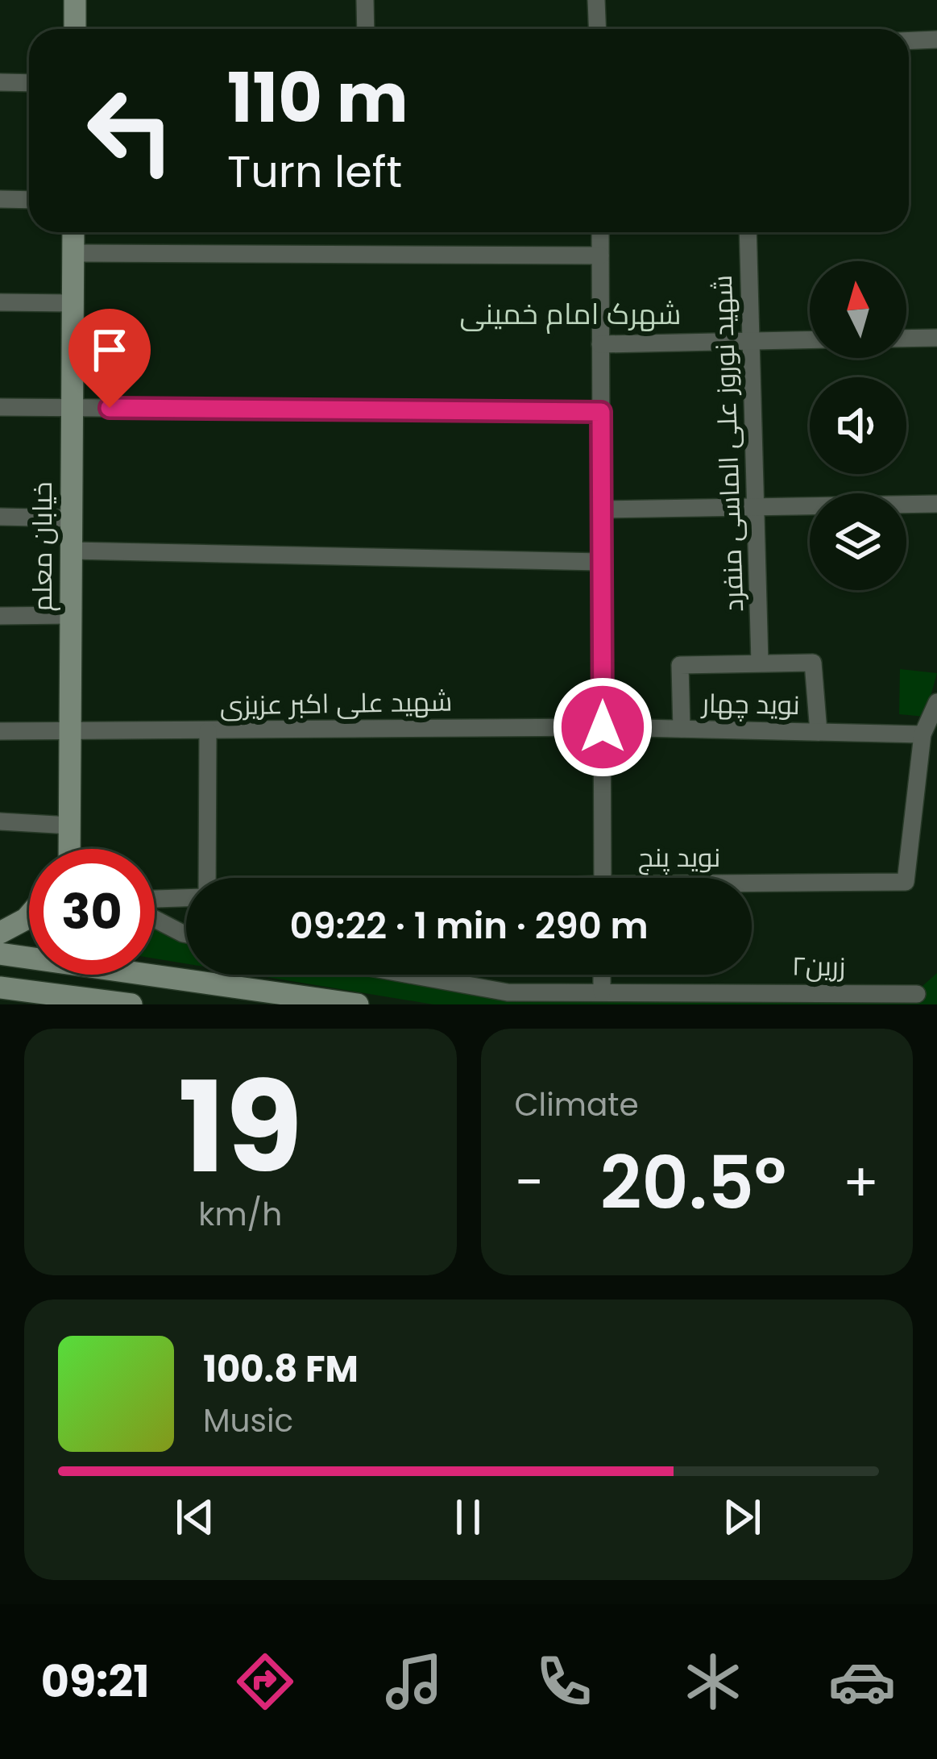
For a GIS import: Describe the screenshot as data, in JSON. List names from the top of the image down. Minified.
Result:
{"streets":{"street":["شهید نوروز علی الماسی منفرد","خیابان معلم","شهید علی اکبر عزیزی","نوید چهار","نوید پنج","زرین۲"]},"crossings":[["شهید نوروز علی الماسی منفرد","نوید چهار"],["خیابان معلم","شهید علی اکبر عزیزی"],["شهید علی اکبر عزیزی","نوید چهار"],["نوید چهار","نوید پنج"]],"districts":["شهرک امام خمینی"],"north":"top","page":{"turn":["110 m","Turn left"],"limit":"30","trip":"09:22 · 1 min · 290 m","tile":[["19","km/h"],"Climate"],"heat":["−","20.5°","+"],"song":["100.8 FM","Music"],"tabs":"09:21"}}
